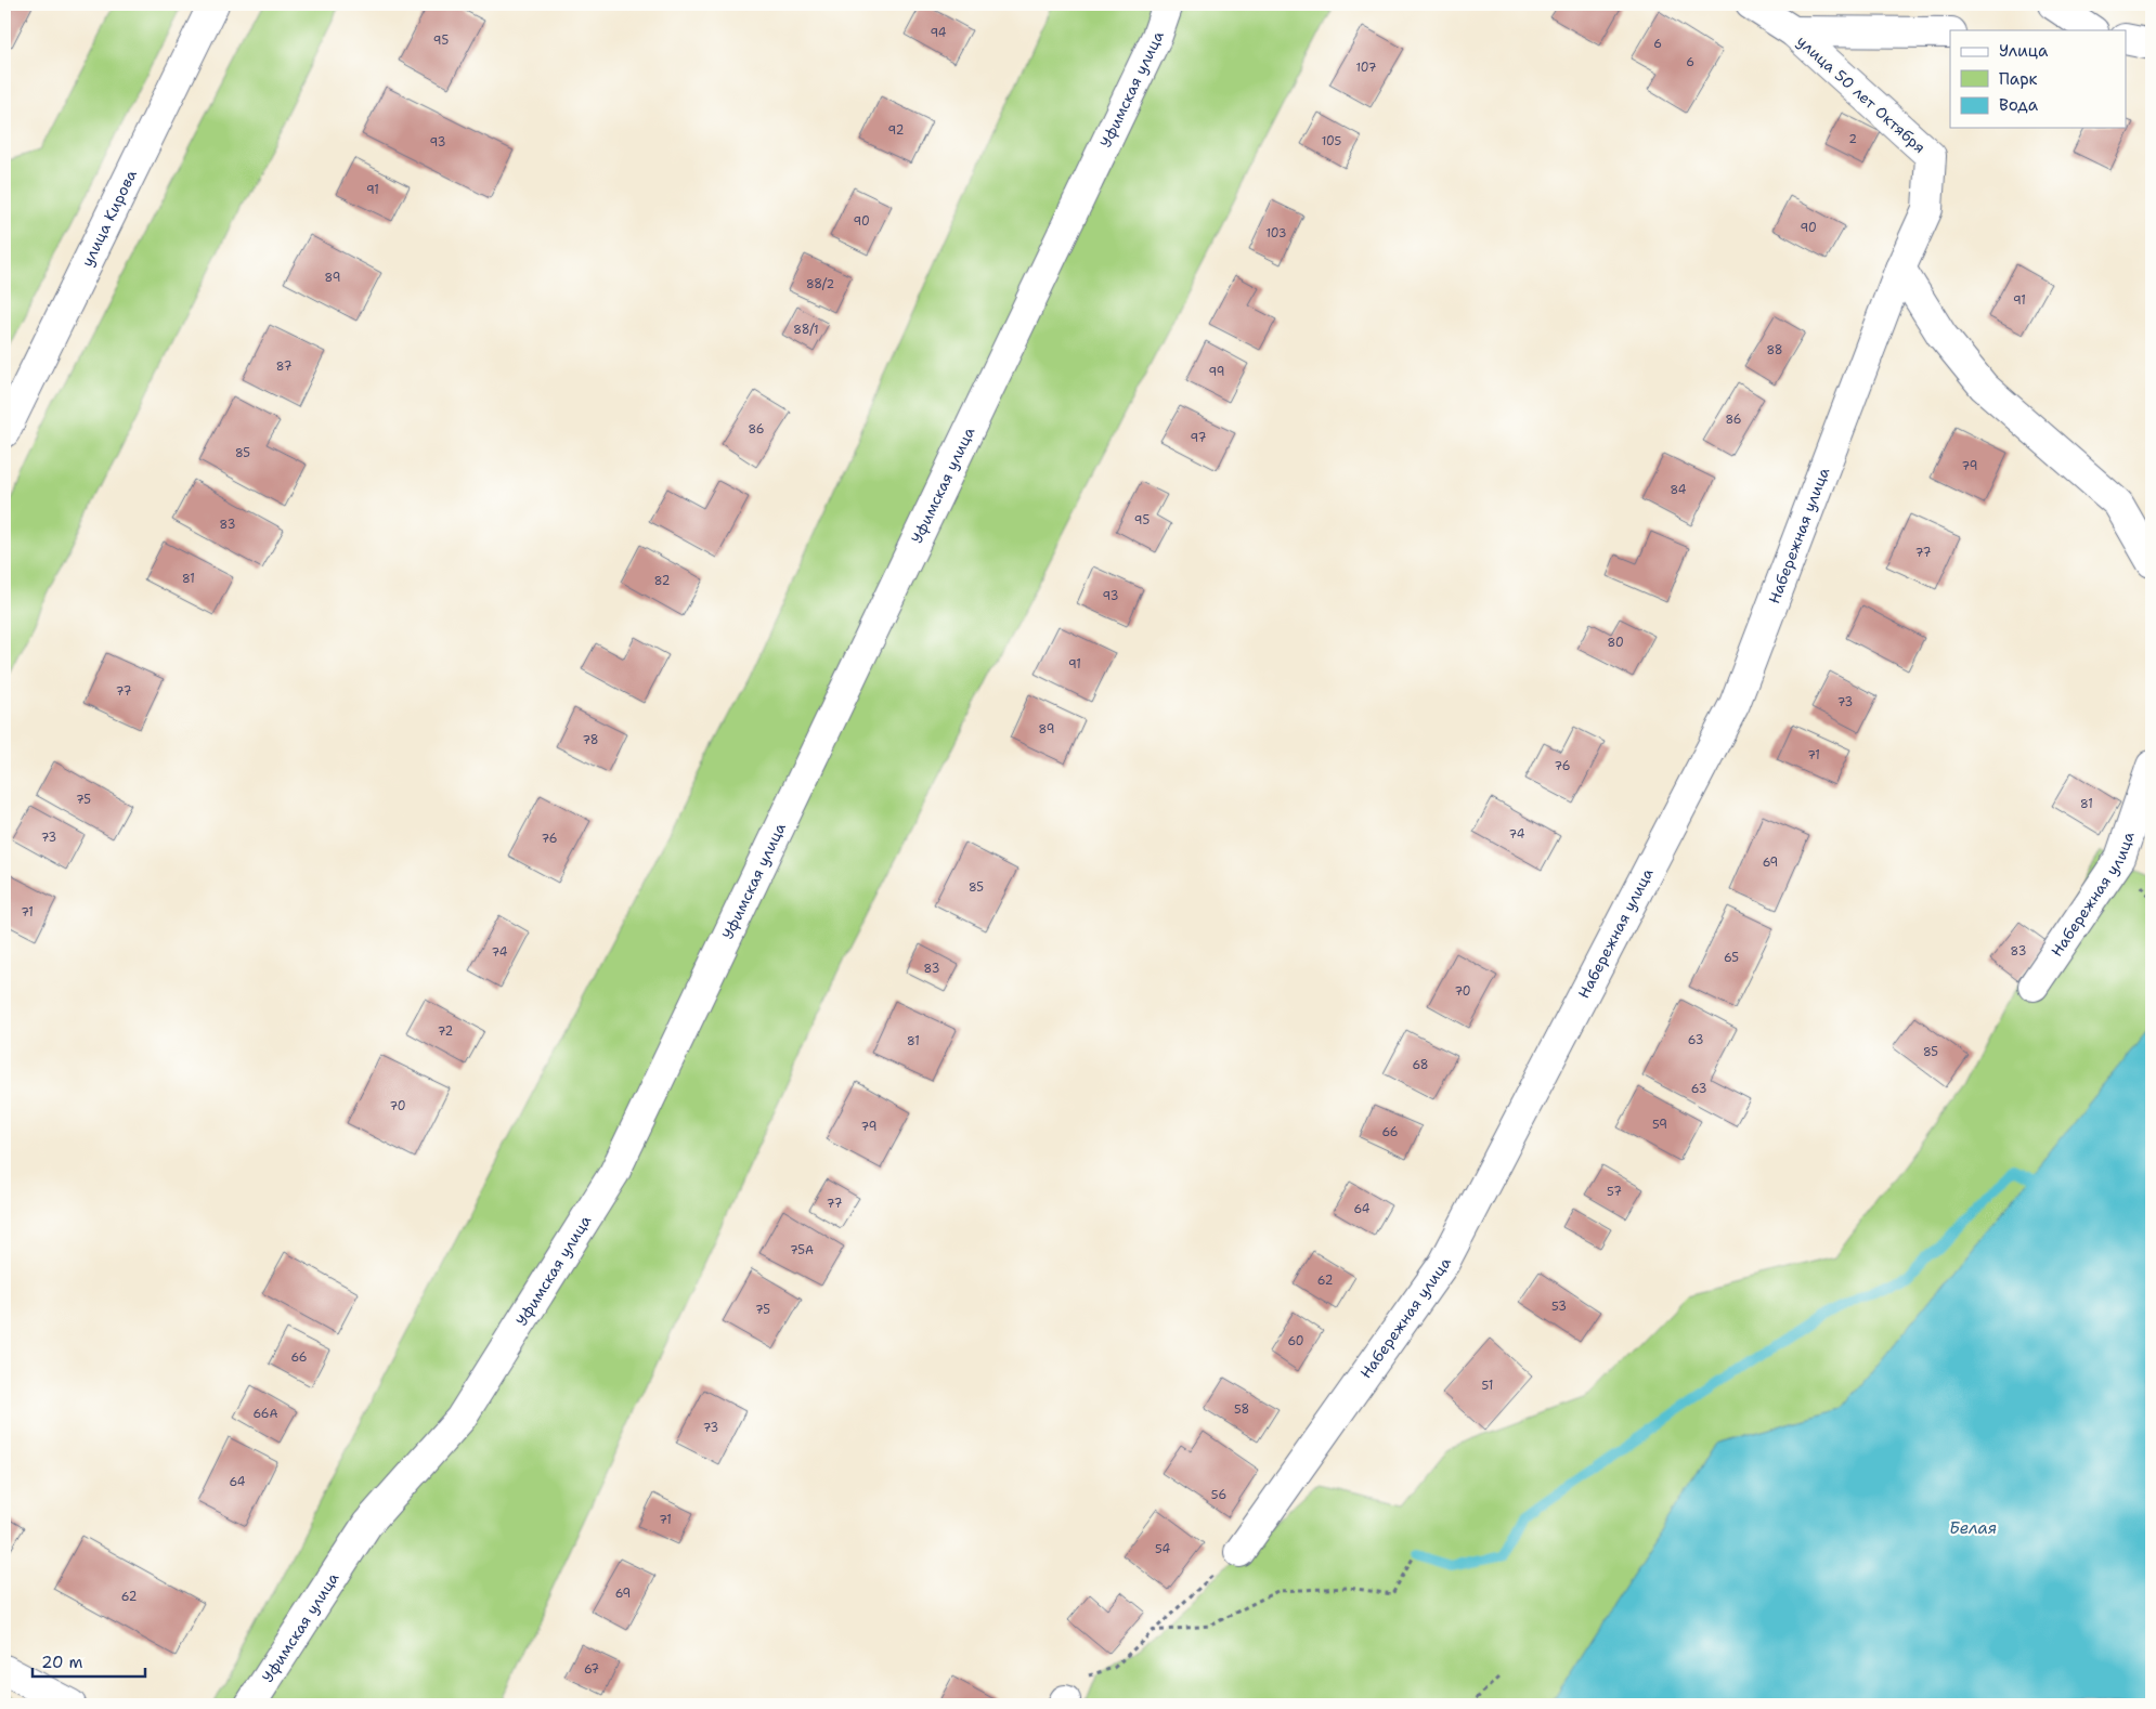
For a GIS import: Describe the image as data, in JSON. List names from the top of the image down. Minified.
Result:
{"streets":{"street":["Уфимская улица","улица 50 лет Октября","улица Кирова","Набережная улица"]},"crossings":[["улица 50 лет Октября","Набережная улица"]],"water":["Белая"],"house_numbers":["94","95","6","6","107","92","2","105","93","91","90","90","103","89","88/2","91","88/1","88","87","99","86","86","97","85","79","84","95","83","77","81","82","93","80","91","77","73","89","78","71","76","75","81","74","73","76","69","85","71","83","74","65","83","70","72","63","81","85","68","63","70","59","79","66","57","77","64","75А","62","53","75","60","66","51","58","66А","73","64","56","71","54","69","62","67"],"legend":["Улица","Парк","Вода"],"scale_bar":"20 m"}
